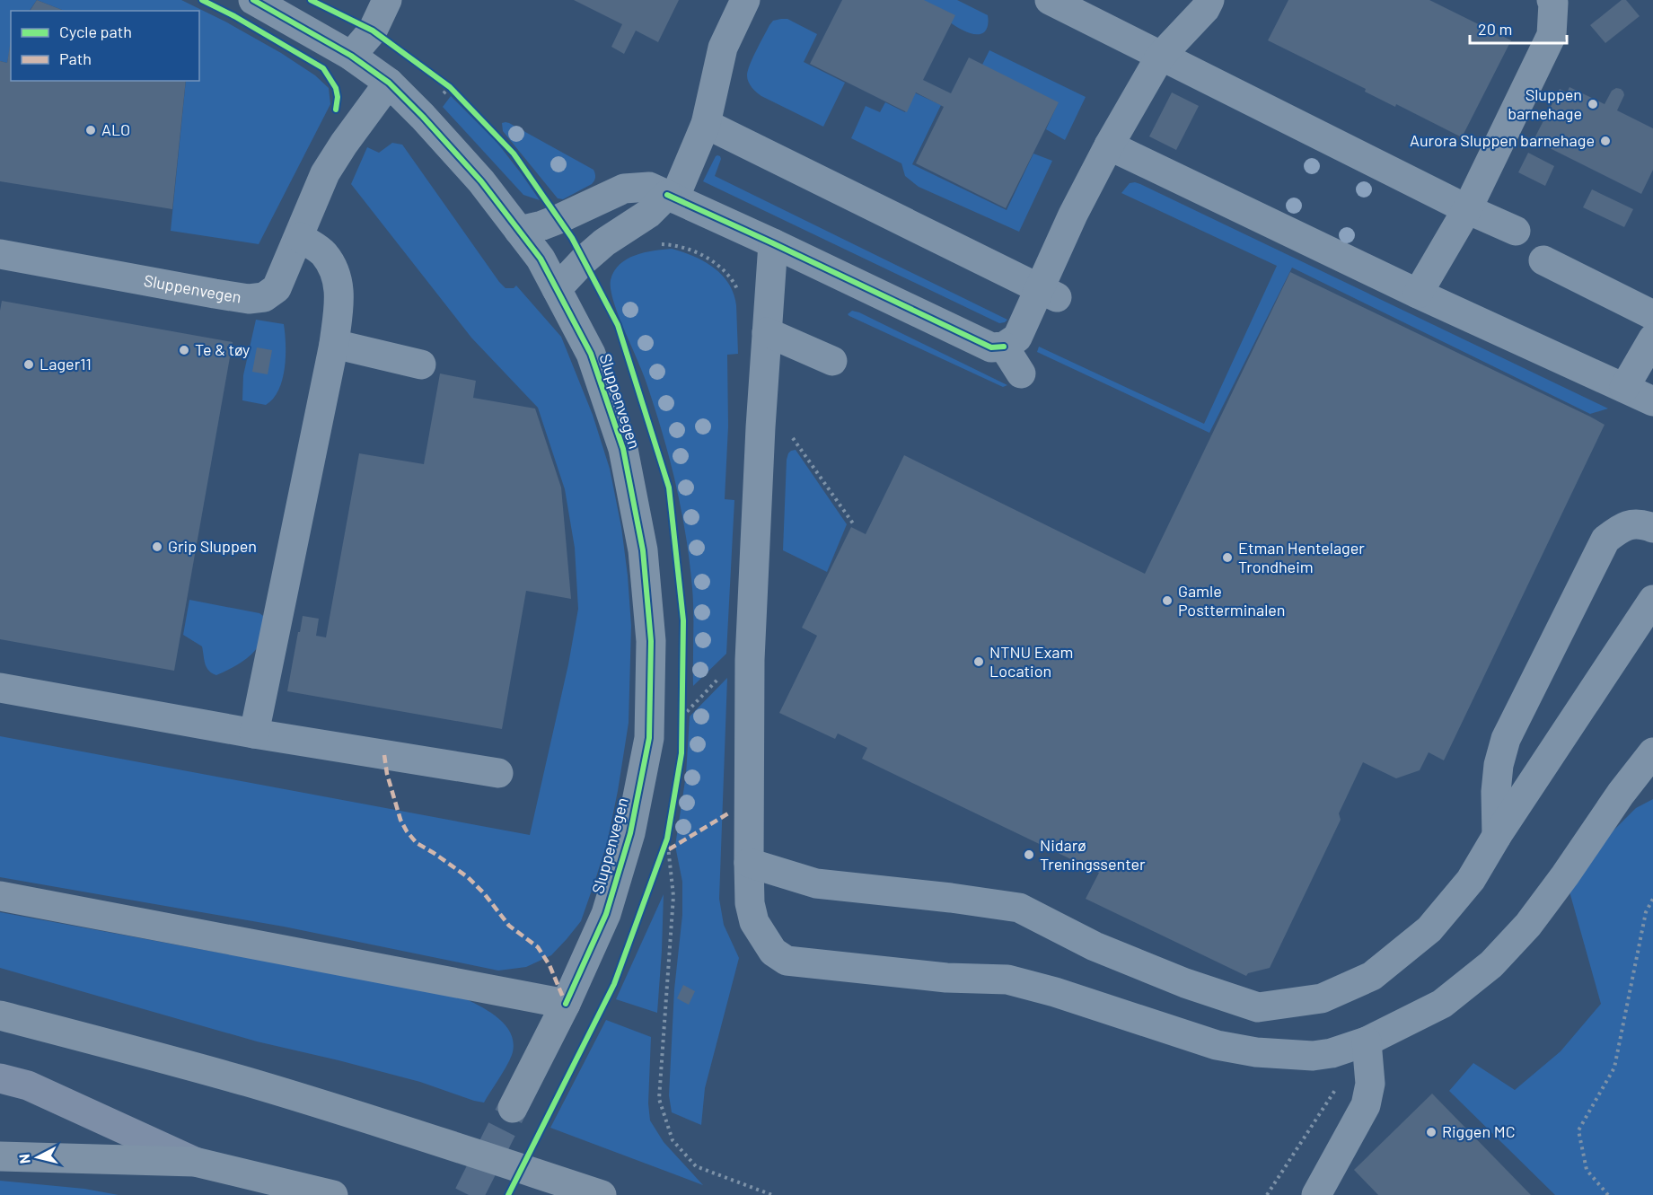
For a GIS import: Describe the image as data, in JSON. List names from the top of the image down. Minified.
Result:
{"streets":{"highway":["Sluppenvegen"]},"places":["Sluppen barnehage","ALO","Aurora Sluppen barnehage","Te & tøy","Lager11","Grip Sluppen","Etman Hentelager Trondheim","Gamle Postterminalen","NTNU Exam Location","Nidarø Treningssenter","Riggen MC"],"legend":["Cycle path","Path"],"scale_bar":"20 m","north":"left"}
